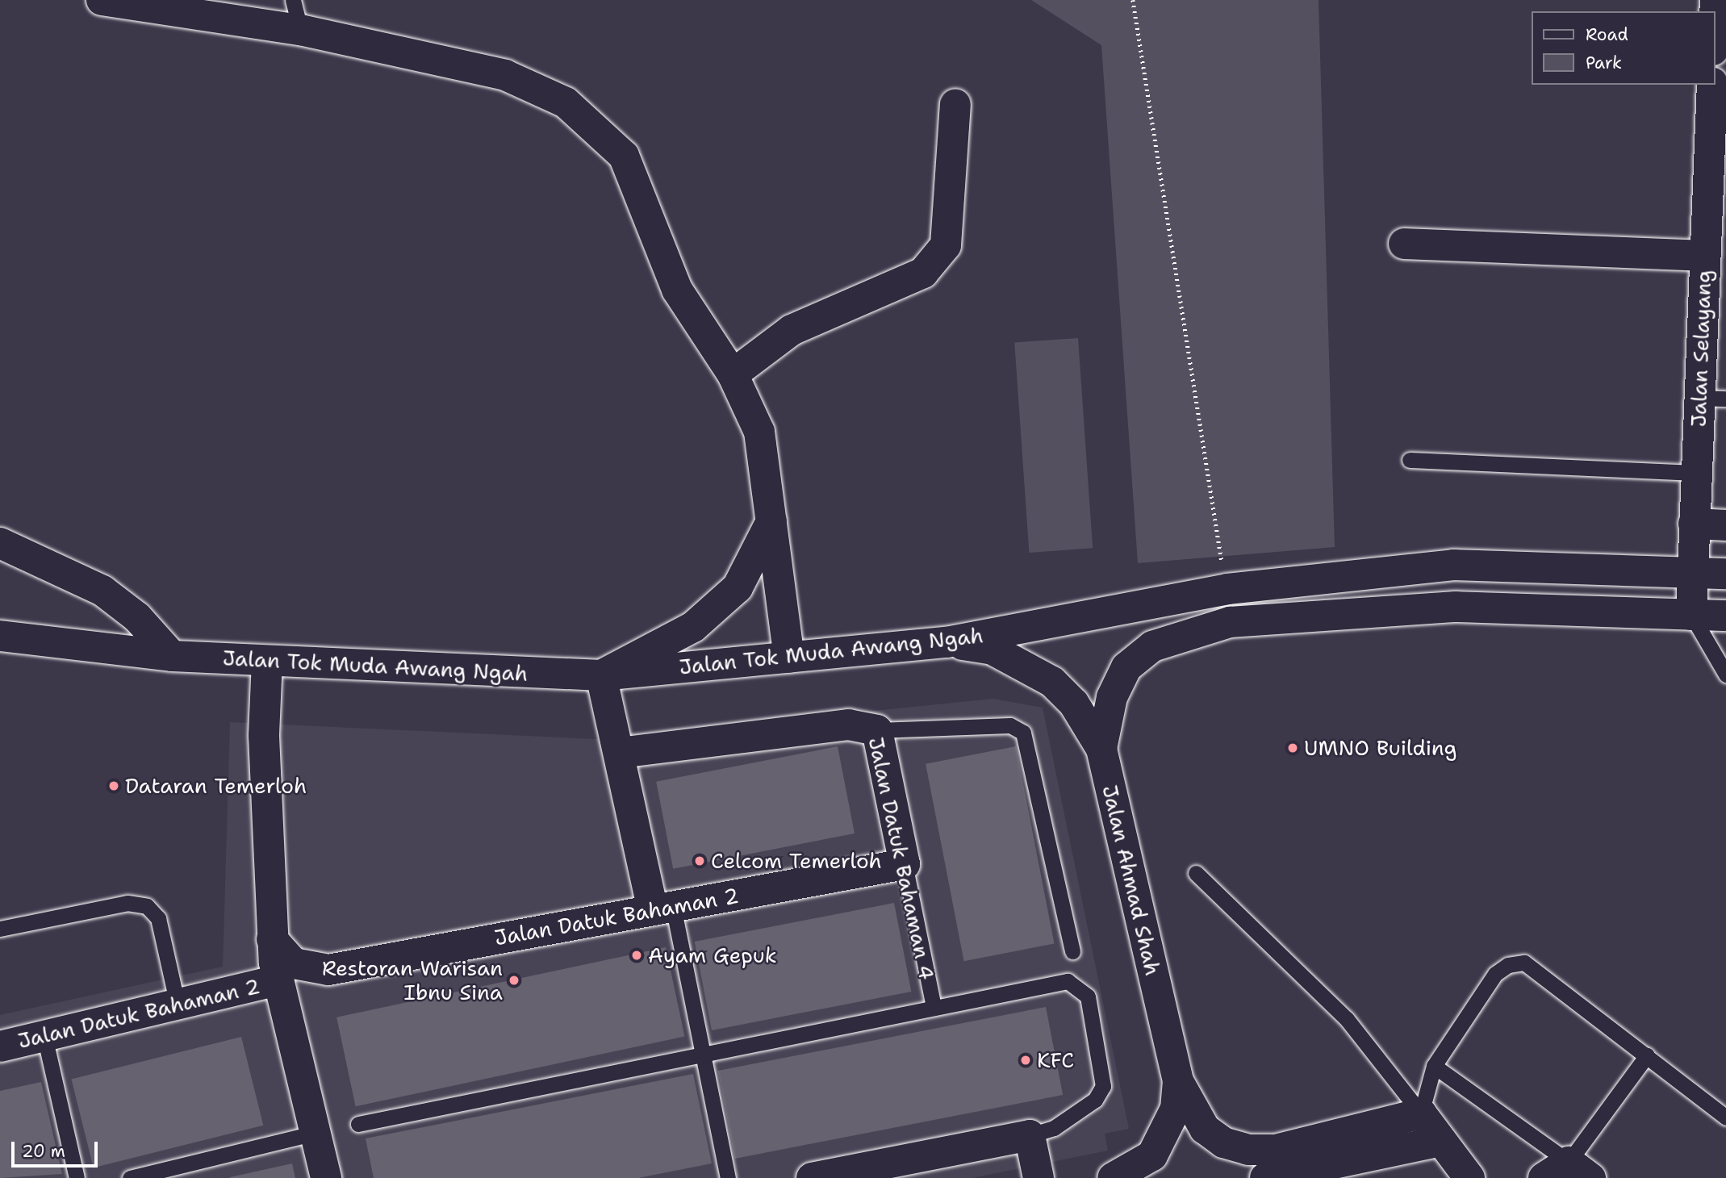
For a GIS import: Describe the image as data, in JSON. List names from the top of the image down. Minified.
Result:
{"streets":{"street":["Jalan Selayang","Jalan Tok Muda Awang Ngah","Jalan Datuk Bahaman 4","Jalan Ahmad Shah","Jalan Datuk Bahaman 2"]},"crossings":[["Jalan Selayang","Jalan Tok Muda Awang Ngah"],["Jalan Tok Muda Awang Ngah","Jalan Ahmad Shah"],["Jalan Datuk Bahaman 4","Jalan Datuk Bahaman 2"]],"places":["UMNO Building","Dataran Temerloh","Celcom Temerloh","Ayam Gepuk","Restoran Warisan Ibnu Sina","KFC"],"legend":["Road","Park"],"scale_bar":"20 m"}
